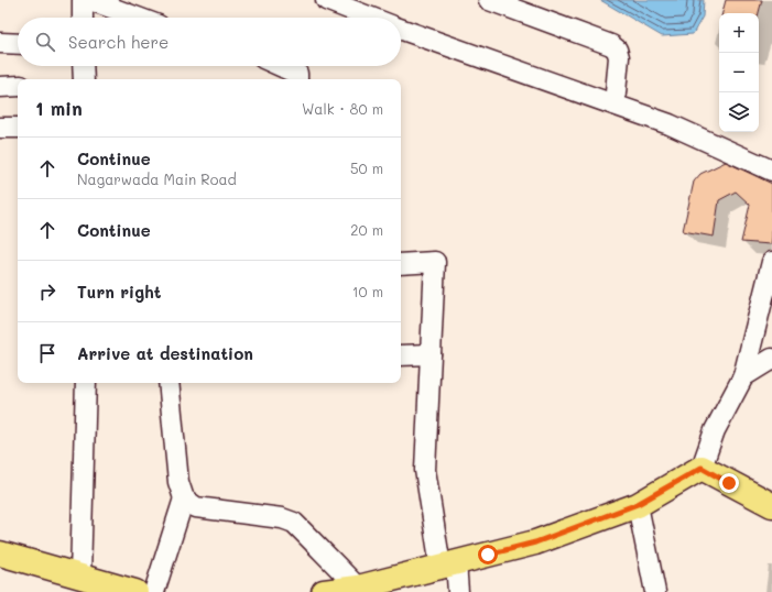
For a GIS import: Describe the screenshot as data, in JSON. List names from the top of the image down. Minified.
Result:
{"page":{"map_buttons":["+","−"],"search":"Search here","heading":["1 min","Walk · 80 m"],"list":[["Continue","Nagarwada Main Road","50 m"],["Continue","20 m"],["Turn right","10 m"],"Arrive at destination"]}}
